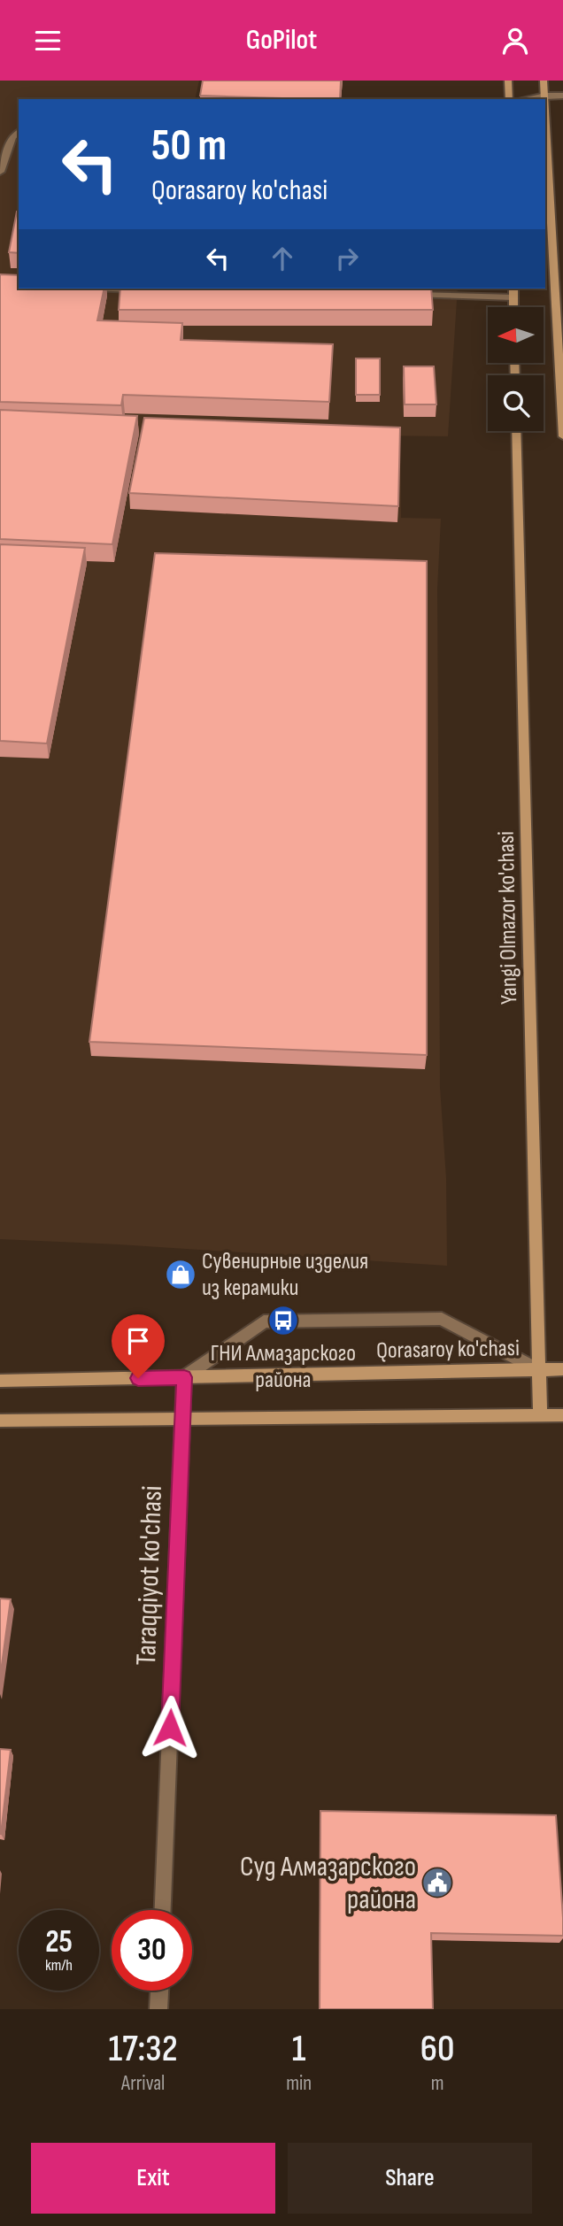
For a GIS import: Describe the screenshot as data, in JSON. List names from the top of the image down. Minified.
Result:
{"streets":{"main road":["Yangi Olmazor ko'chasi","Qorasaroy ko'chasi"],"street":["Taraqqiyot ko'chasi"]},"crossings":[["Yangi Olmazor ko'chasi","Qorasaroy ko'chasi"],["Qorasaroy ko'chasi","Taraqqiyot ko'chasi"]],"places":{"shop":["Сувенирные изделия из керамики"],"bus stop":["ГНИ Алмазарского района"],"public building":["Суд Алмазарского района"]},"north":"left","page":{"header":"GoPilot","turn":["50 m","Qorasaroy ko'chasi"],"speed":"25 km/h","limit":"30","eta":["17:32","Arrival","1","min","60","m"],"buttons":["Exit","Share"]}}
